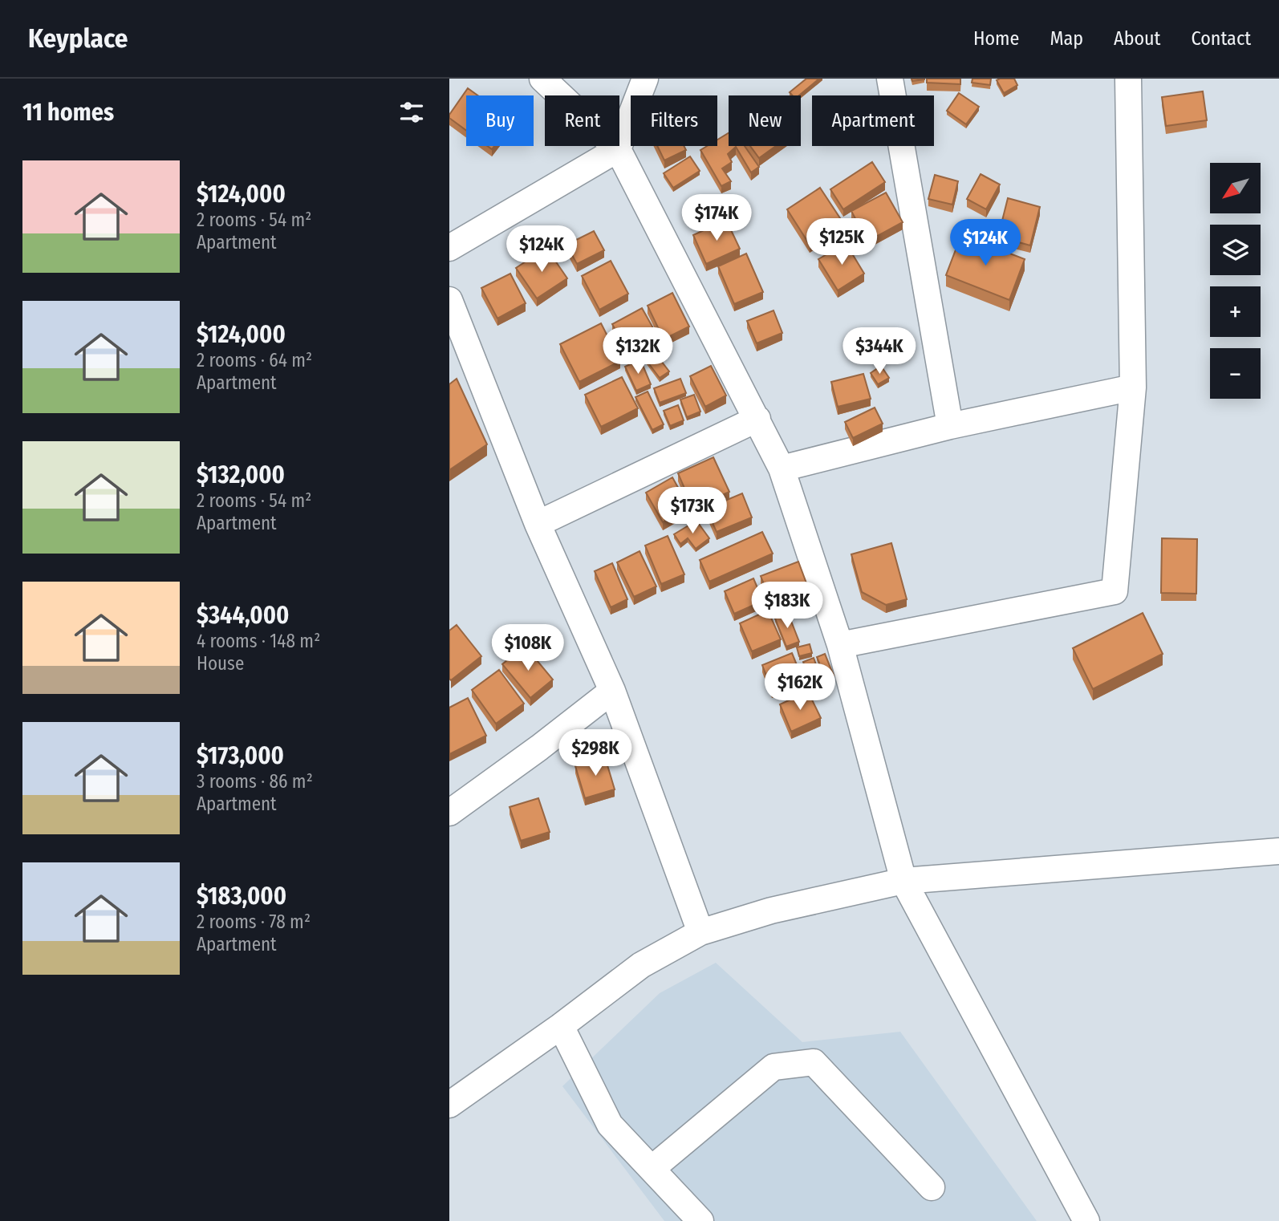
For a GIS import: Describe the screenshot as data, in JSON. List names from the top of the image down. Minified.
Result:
{"north":"bottom left","page":{"header":"Keyplace","nav":["Home","Map","About","Contact"],"heading":"11 homes","chip":["Buy","Rent","Filters","New","Apartment"],"list":[{"name":"$124,000","note":"2 rooms · 54 m² · Apartment"},{"name":"$124,000","note":"2 rooms · 64 m² · Apartment"},{"name":"$132,000","note":"2 rooms · 54 m² · Apartment"},{"name":"$344,000","note":"4 rooms · 148 m² · House"},{"name":"$173,000","note":"3 rooms · 86 m² · Apartment"},{"name":"$183,000","note":"2 rooms · 78 m² · Apartment"}],"map_buttons":["+","−"],"price":["$174K","$125K","$124K","$124K","$132K","$344K","$173K","$183K","$108K","$162K","$298K"]}}
